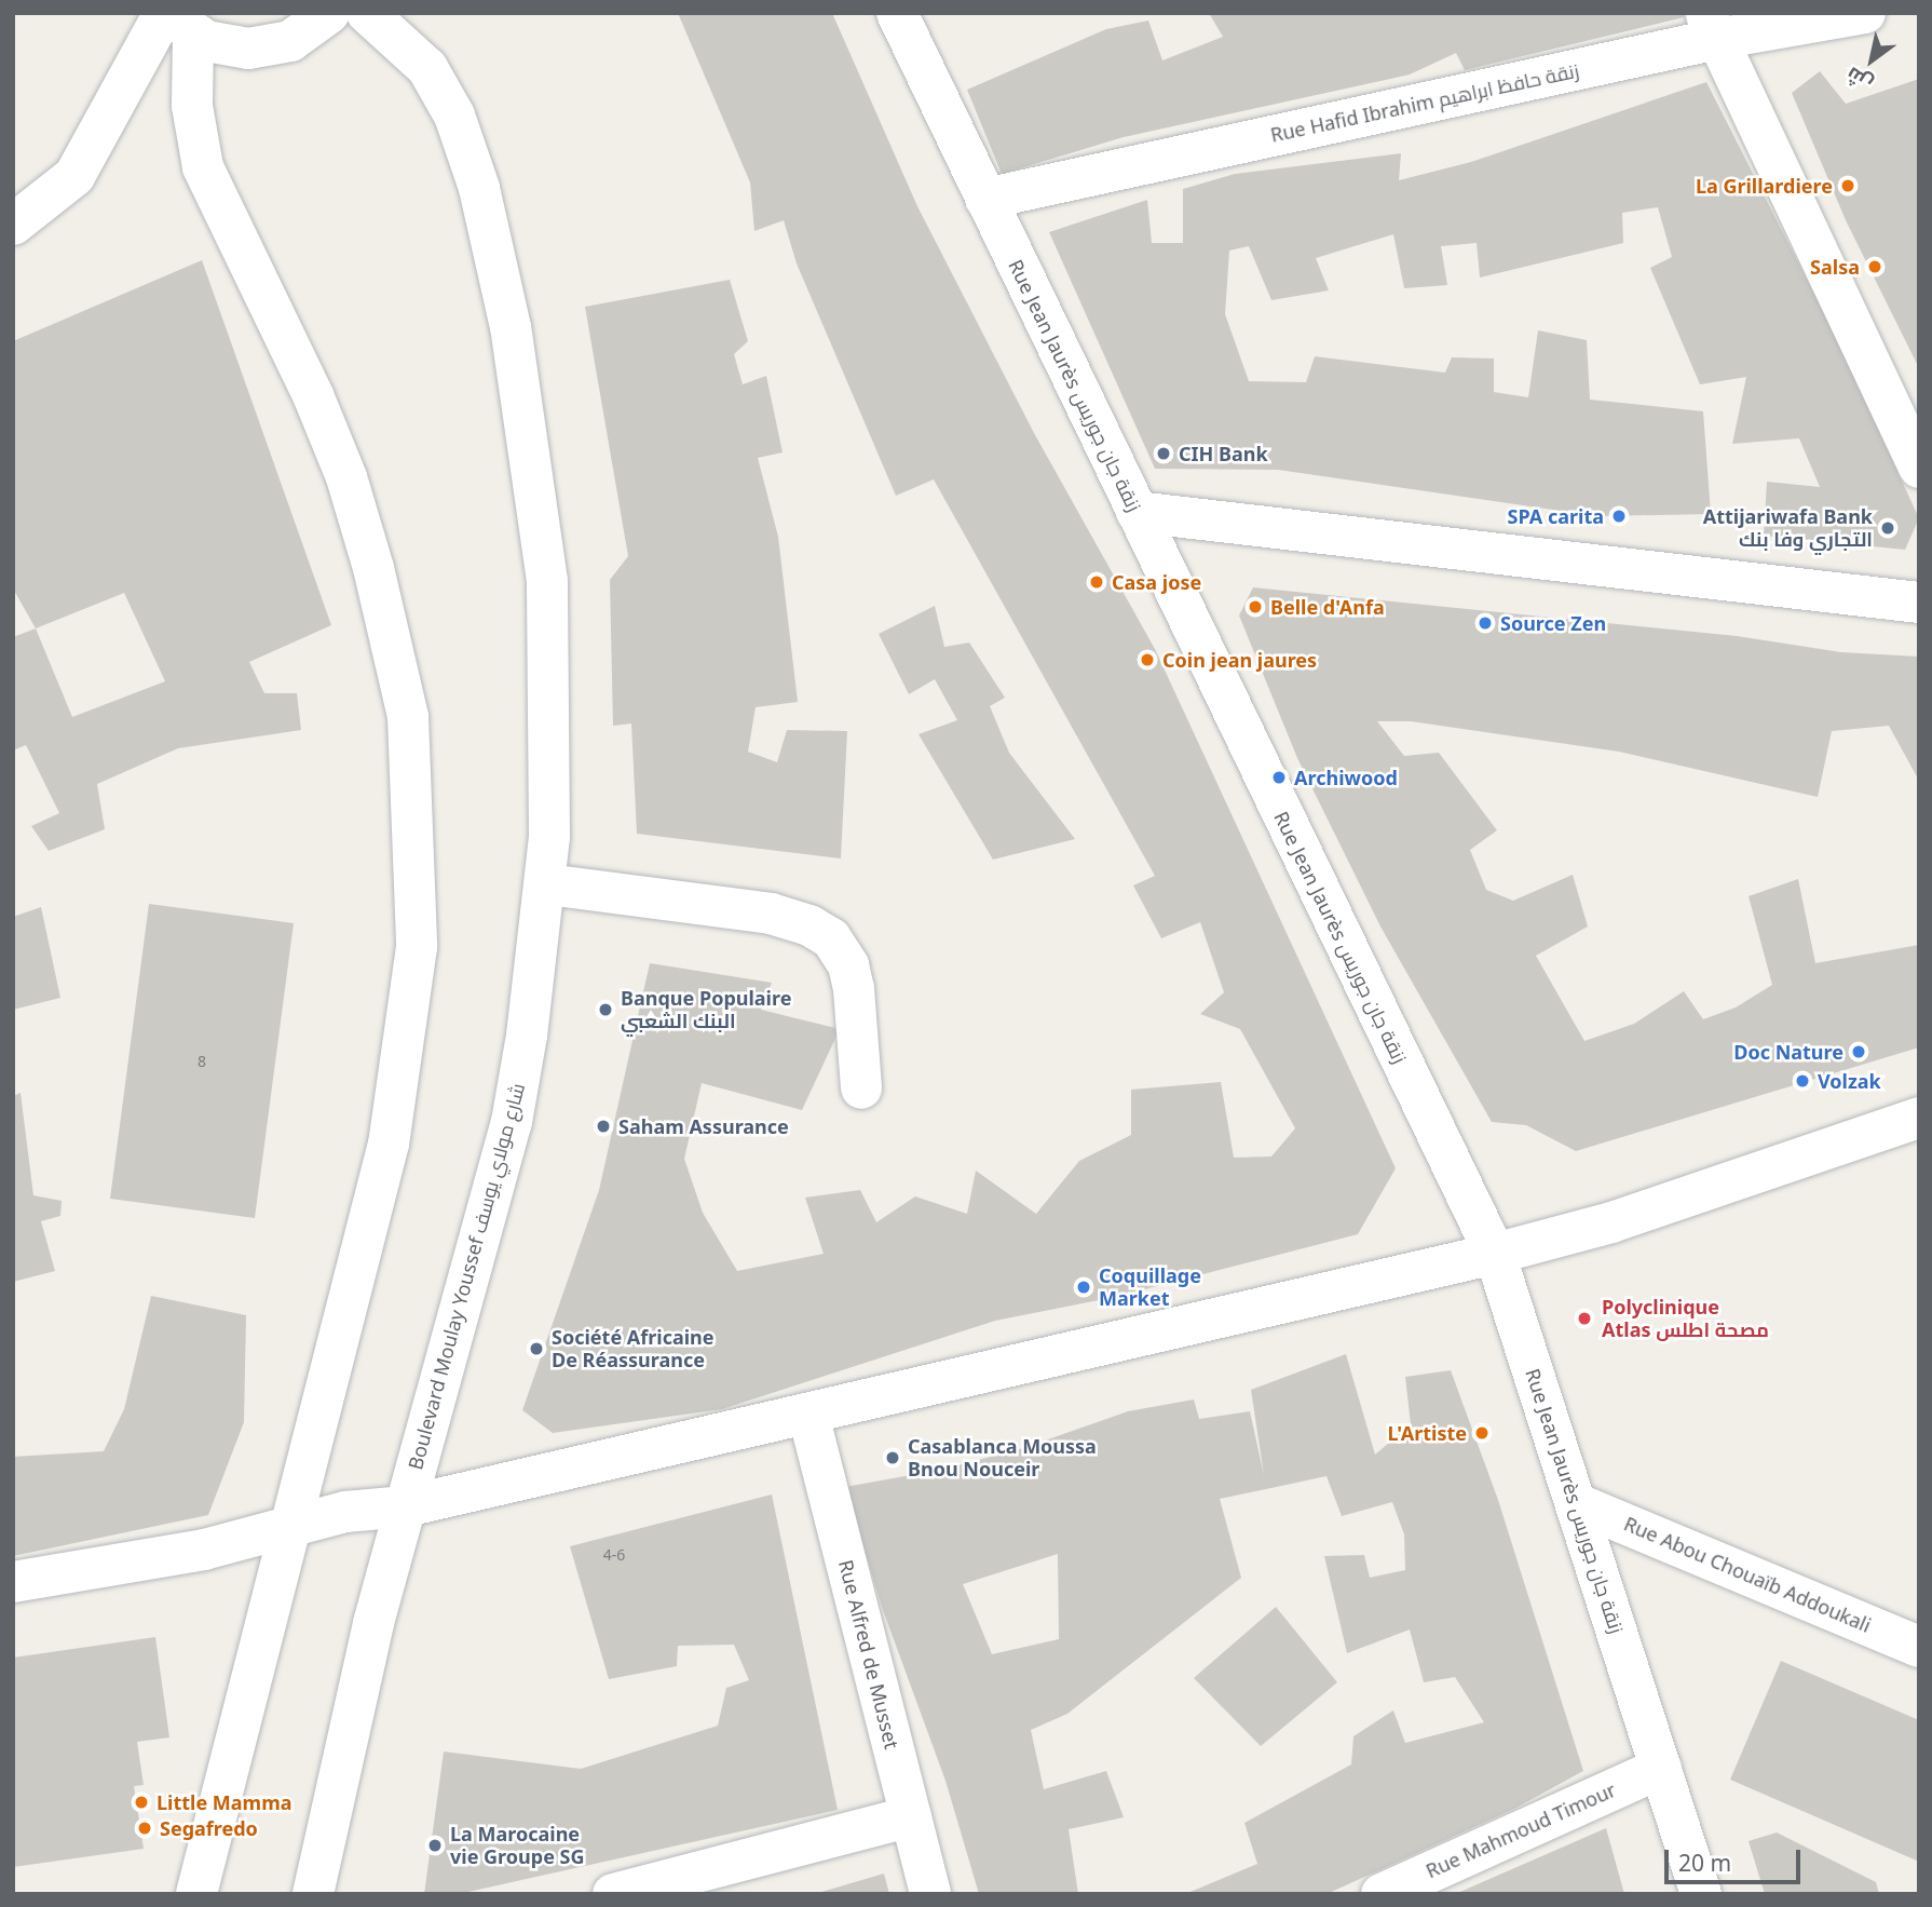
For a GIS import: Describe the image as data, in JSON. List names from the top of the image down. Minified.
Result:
{"streets":{"street":["Rue Hafid Ibrahim زنقة حافظ ابراهيم","Rue Jean Jaurès زنقة جان جوريس","Boulevard Moulay Youssef شارع مولاي يوسف","Rue Abou Chouaïb Addoukali","Rue Alfred de Musset","Rue Mahmoud Timour"]},"crossings":[["Rue Hafid Ibrahim زنقة حافظ ابراهيم","Rue Jean Jaurès زنقة جان جوريس"],["Rue Jean Jaurès زنقة جان جوريس","Rue Abou Chouaïb Addoukali"],["Rue Jean Jaurès زنقة جان جوريس","Rue Mahmoud Timour"]],"places":["La Grillardiere","Salsa","CIH Bank","SPA carita","Attijariwafa Bank التجاري وفا بنك","Casa jose","Belle d'Anfa","Source Zen","Coin jean jaures","Archiwood","Banque Populaire البنك الشعبي","Doc Nature","Volzak","Saham Assurance","Coquillage Market","Polyclinique Atlas مصحة اطلس","Société Africaine De Réassurance","L'Artiste","Casablanca Moussa Bnou Nouceir","Little Mamma","Segafredo","La Marocaine vie Groupe SG"],"house_numbers":["8","4-6"],"scale_bar":"20 m","north":"bottom left"}
